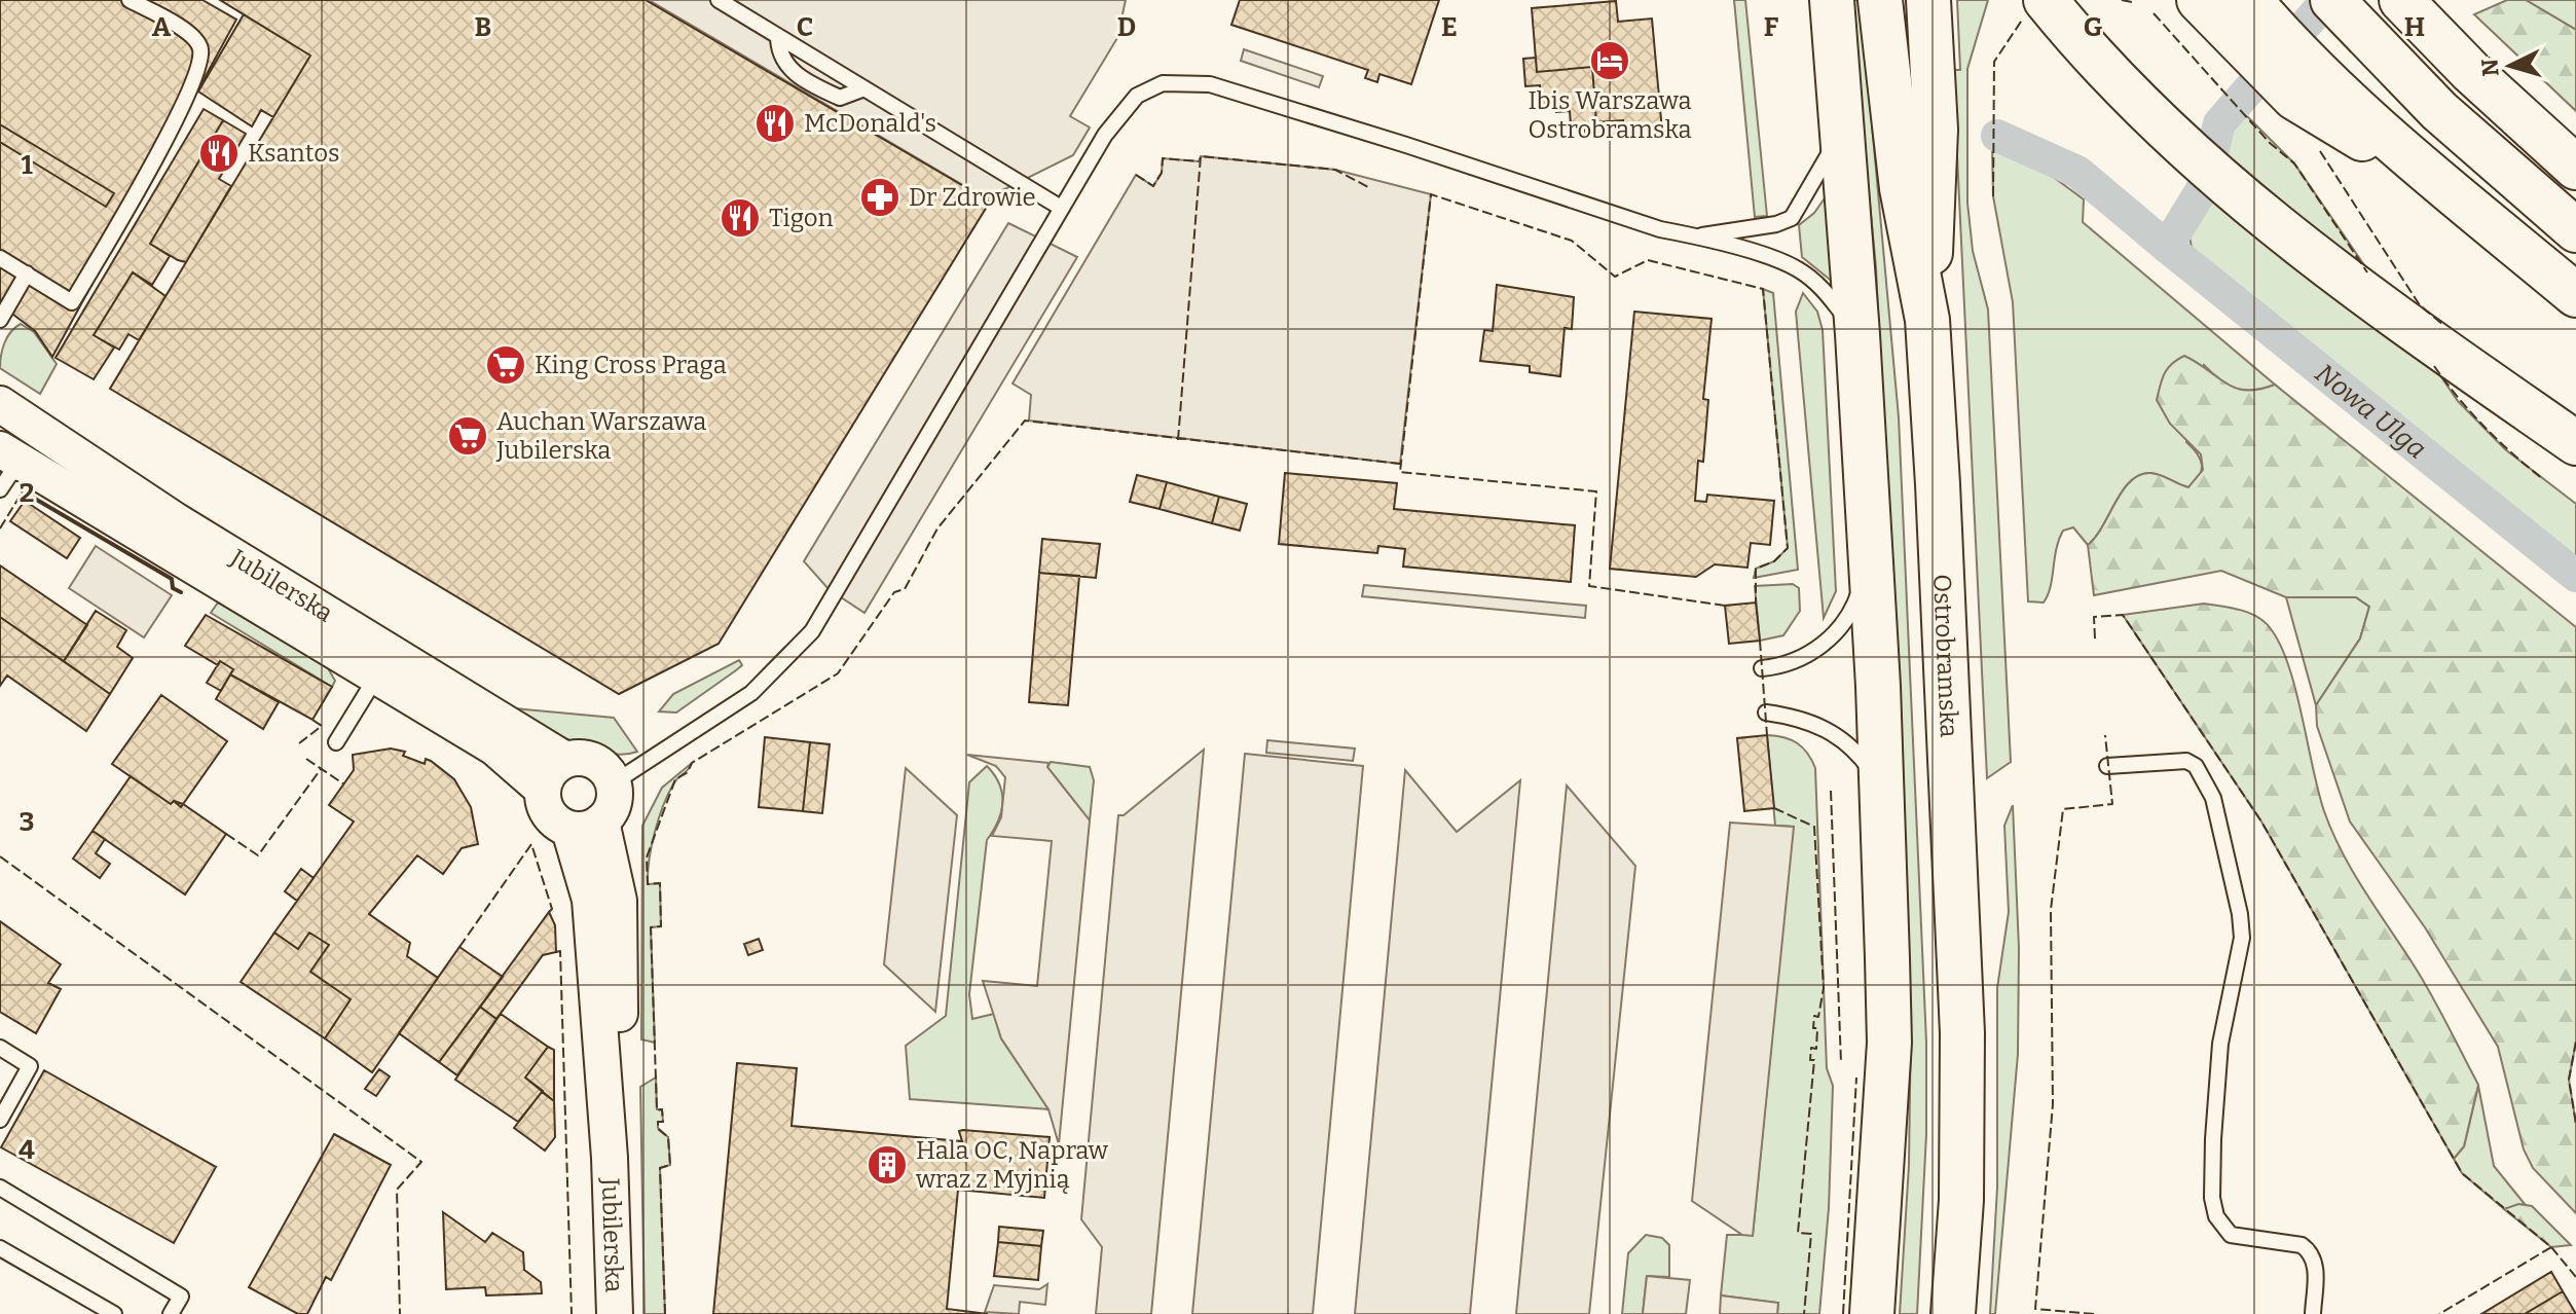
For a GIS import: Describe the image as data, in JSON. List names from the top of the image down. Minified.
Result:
{"streets":{"main road":["Ostrobramska"],"street":["Jubilerska"]},"water":["Nowa Ulga"],"places":{"hotel":["Ibis Warszawa Ostrobramska"],"restaurant":["McDonald's","Ksantos","Tigon"],"pharmacy":["Dr Zdrowie"],"supermarket":["King Cross Praga","Auchan Warszawa Jubilerska"],"building":["Hala OC, Napraw wraz z Myjnią"]},"north":"left","grid":{"columns":["A","B","C","D","E","F","G","H"],"rows":["1","2","3","4"]}}
